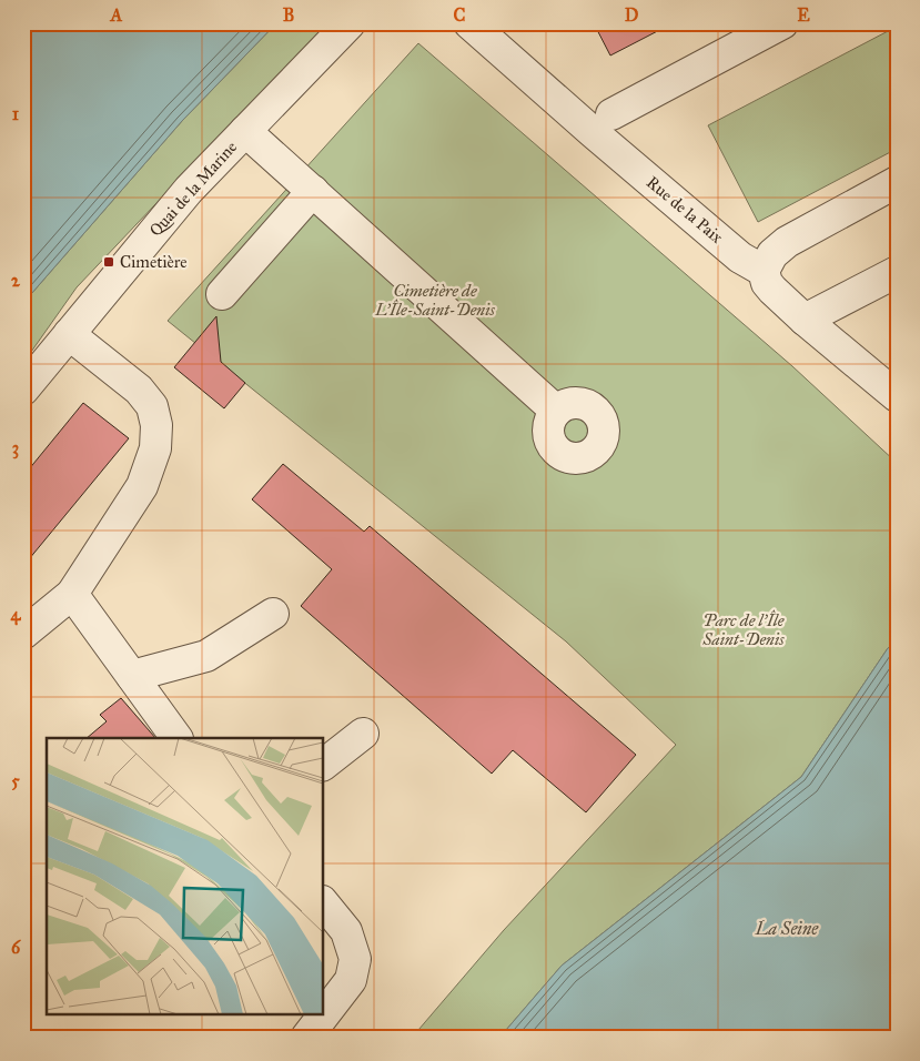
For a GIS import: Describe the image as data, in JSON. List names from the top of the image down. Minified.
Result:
{"streets":{"street":["Quai de la Marine","Rue de la Paix"]},"water":["La Seine"],"parks":["Cimetière de L'Île-Saint-Denis","Parc de l'Île Saint-Denis"],"places":{"transit":["Cimetière"]},"grid":{"columns":["A","B","C","D","E"],"rows":["1","2","3","4","5","6"]}}
